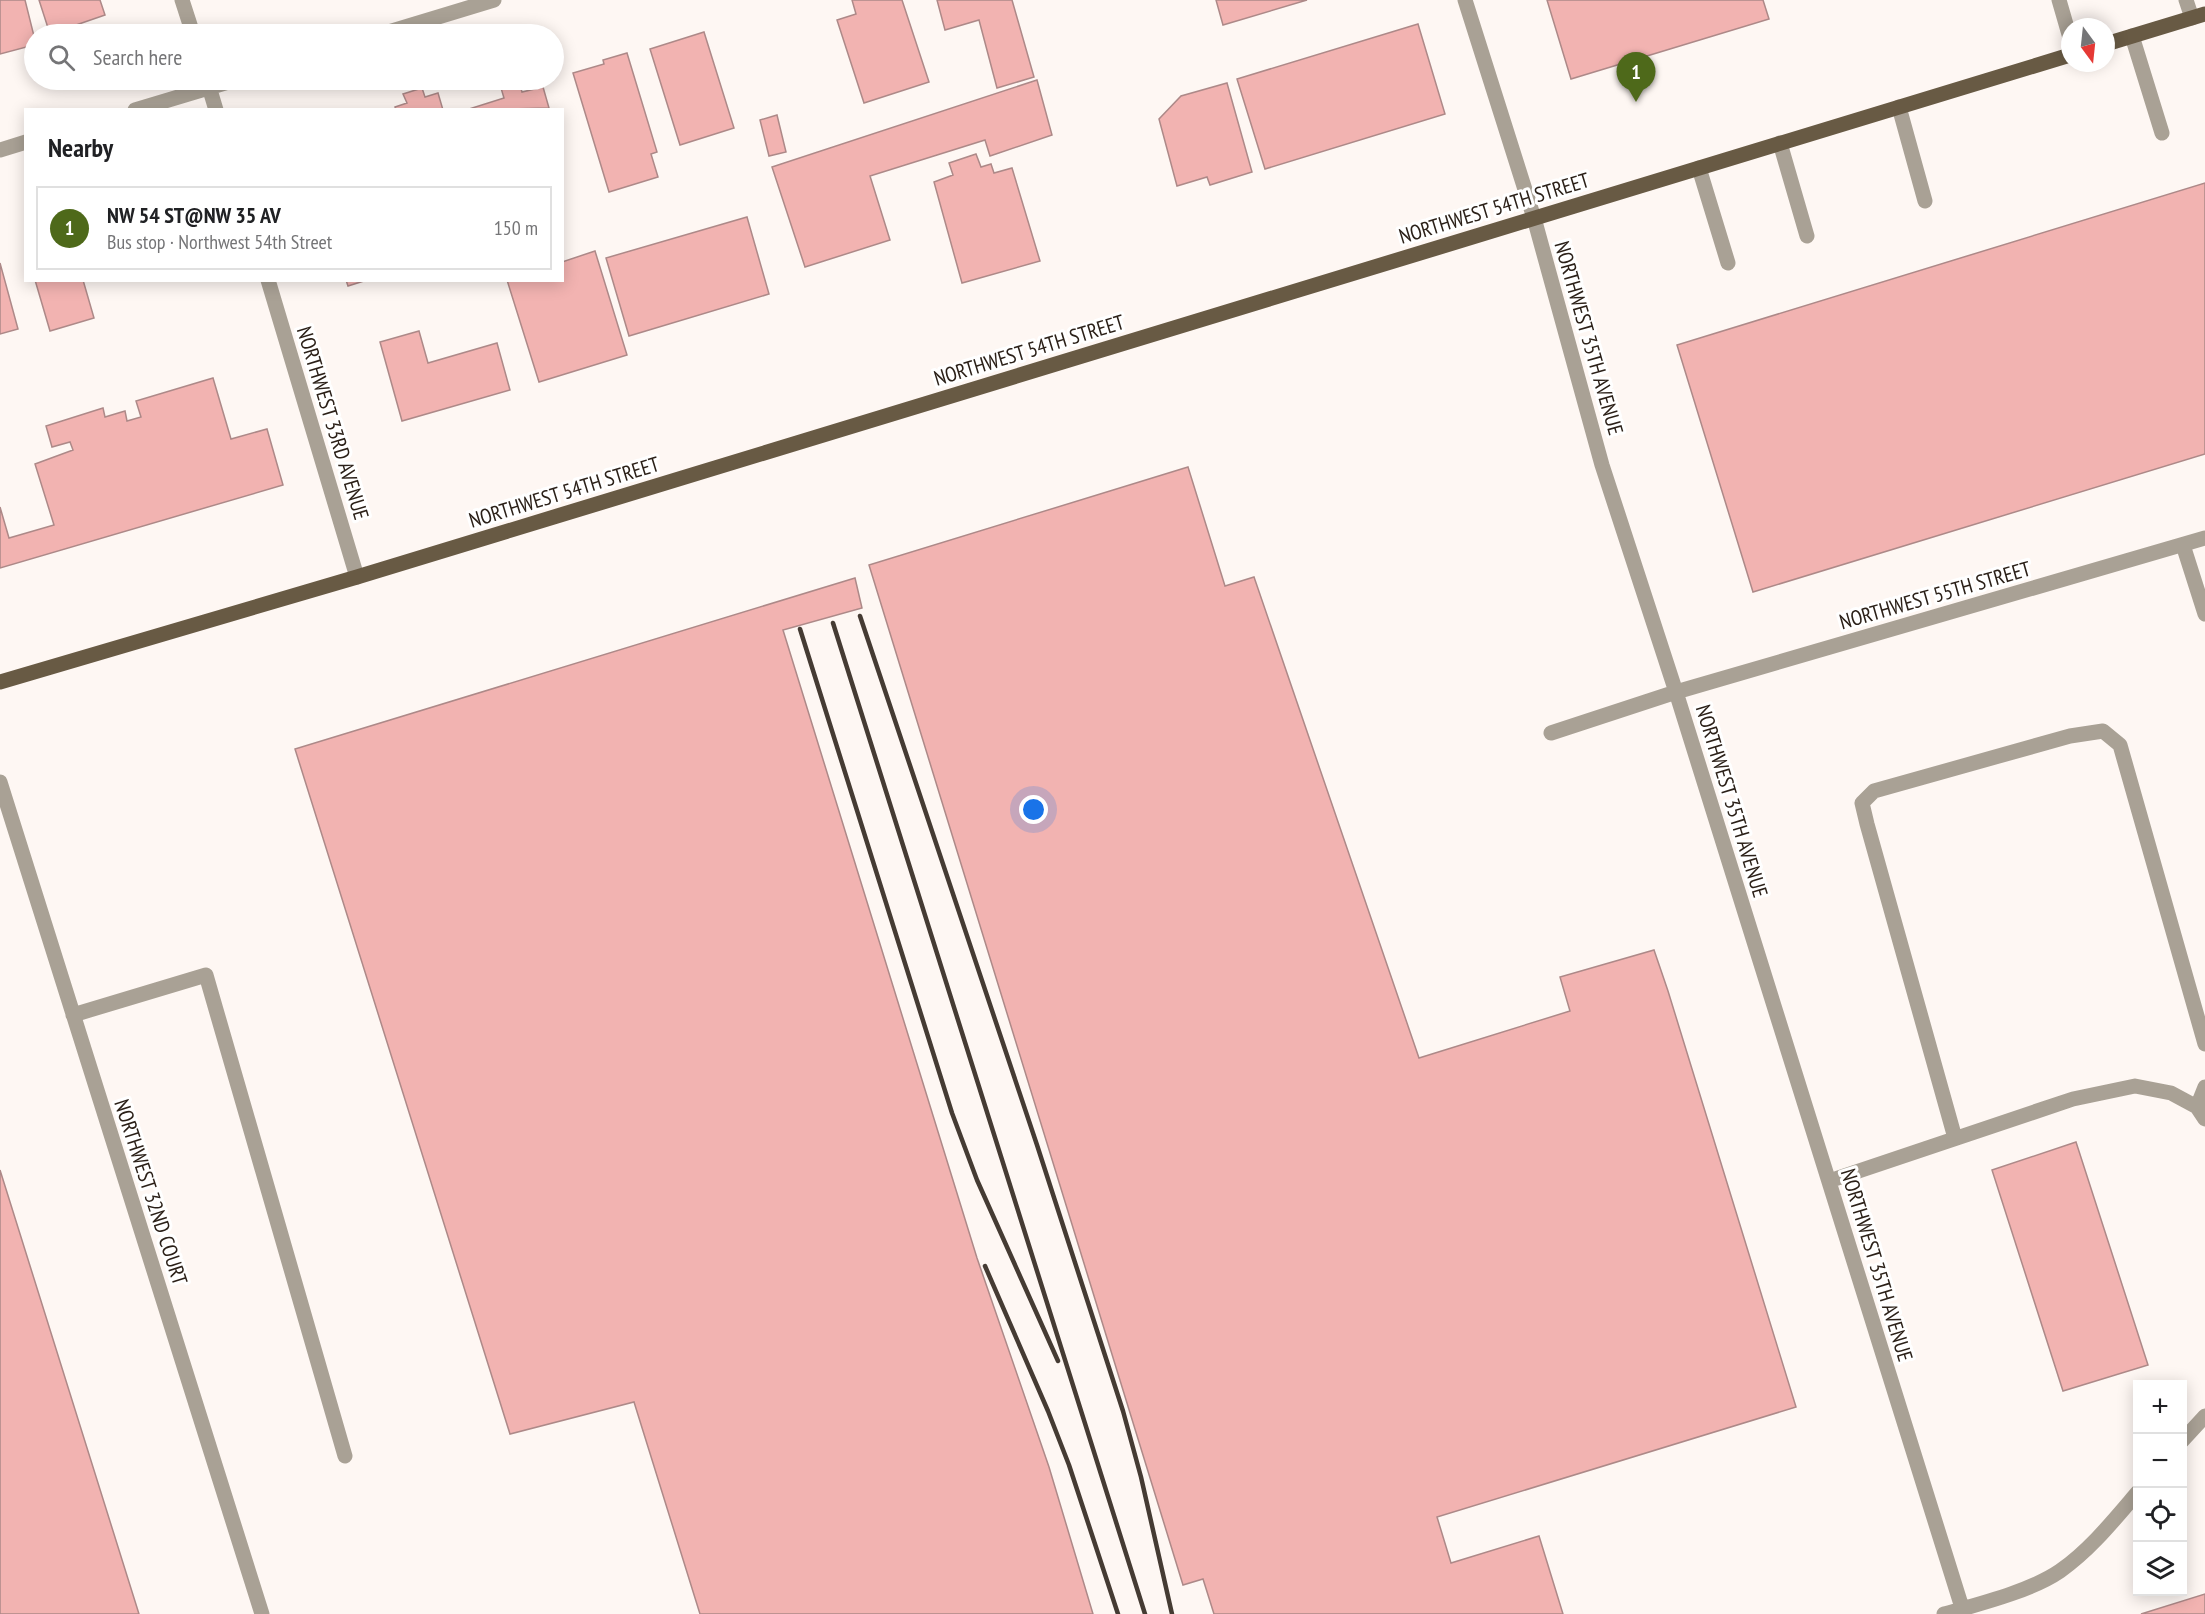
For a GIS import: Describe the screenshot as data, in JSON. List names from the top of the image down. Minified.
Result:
{"streets":{"main road":["NORTHWEST 54TH STREET"],"street":["NORTHWEST 35TH AVENUE","NORTHWEST 33RD AVENUE","NORTHWEST 55TH STREET","NORTHWEST 32ND COURT"]},"crossings":[["NORTHWEST 54TH STREET","NORTHWEST 35TH AVENUE"],["NORTHWEST 54TH STREET","NORTHWEST 33RD AVENUE"],["NORTHWEST 35TH AVENUE","NORTHWEST 55TH STREET"]],"north":"bottom","page":{"search":"Search here","pins":"1","heading":"Nearby","list":[{"mark":"1","name":"NW 54 ST@NW 35 AV","note":"Bus stop · Northwest 54th Street","value":"150 m"}],"map_buttons":["+","−"]}}
